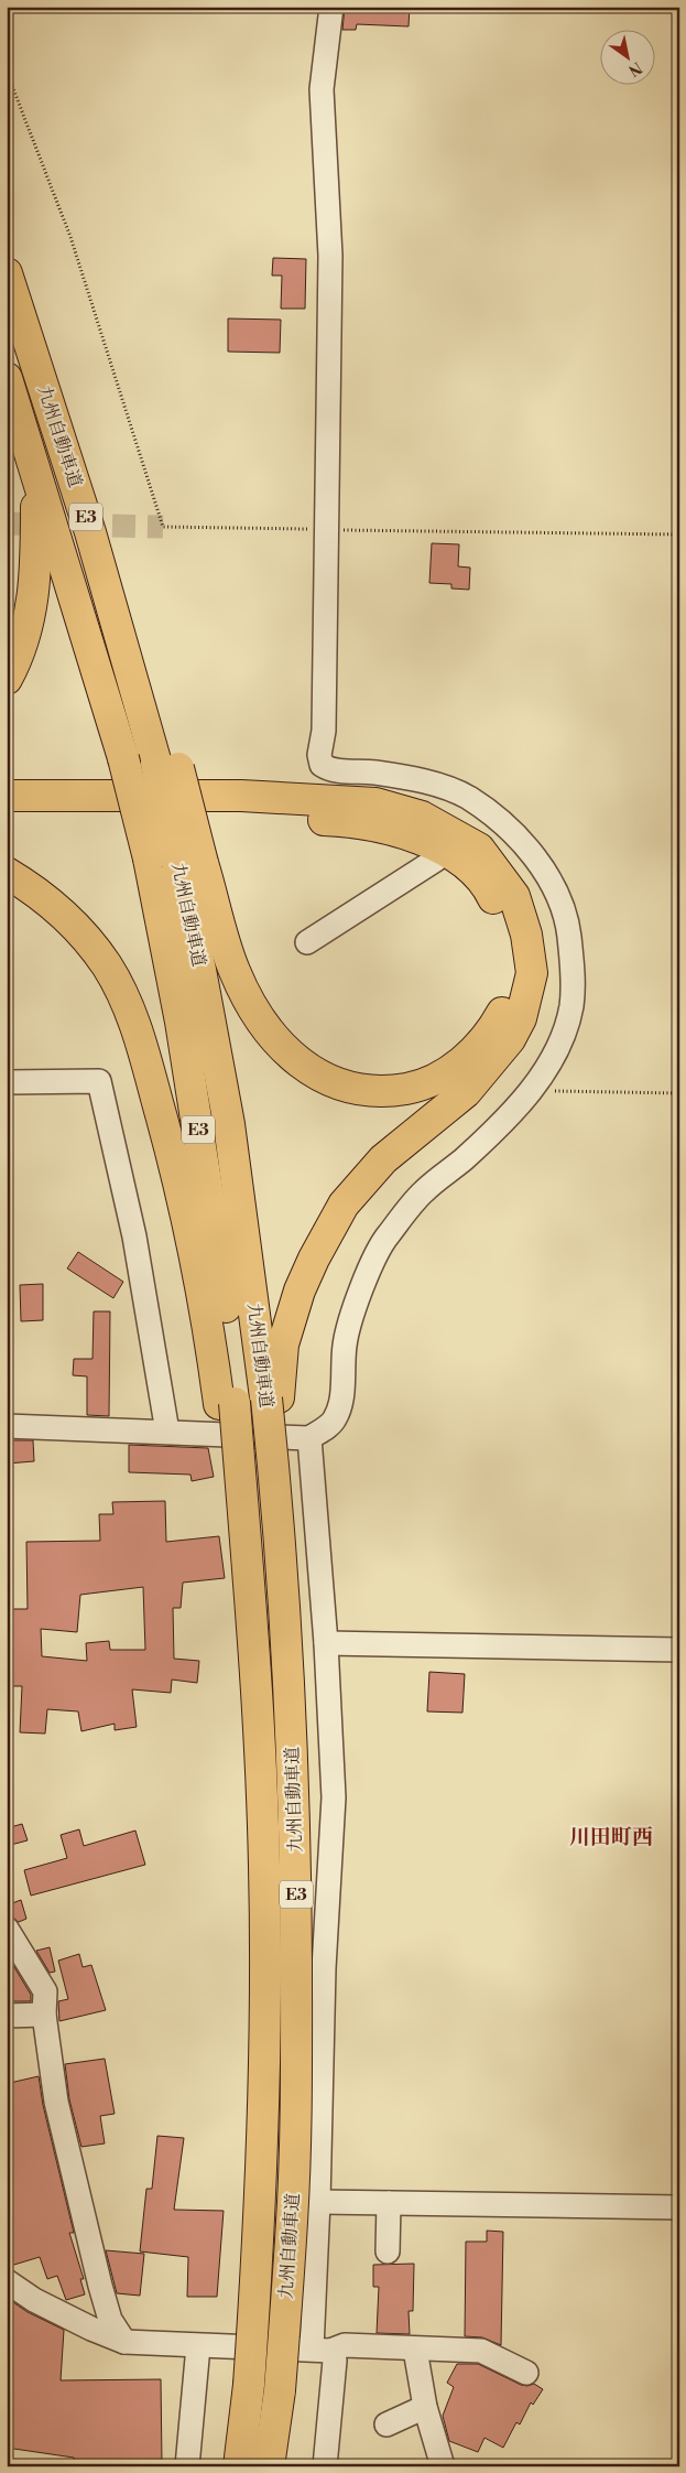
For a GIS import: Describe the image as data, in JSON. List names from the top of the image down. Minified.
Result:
{"streets":{"highway":["九州自動車道","E3"]},"districts":["川田町西"],"north":"bottom right"}
